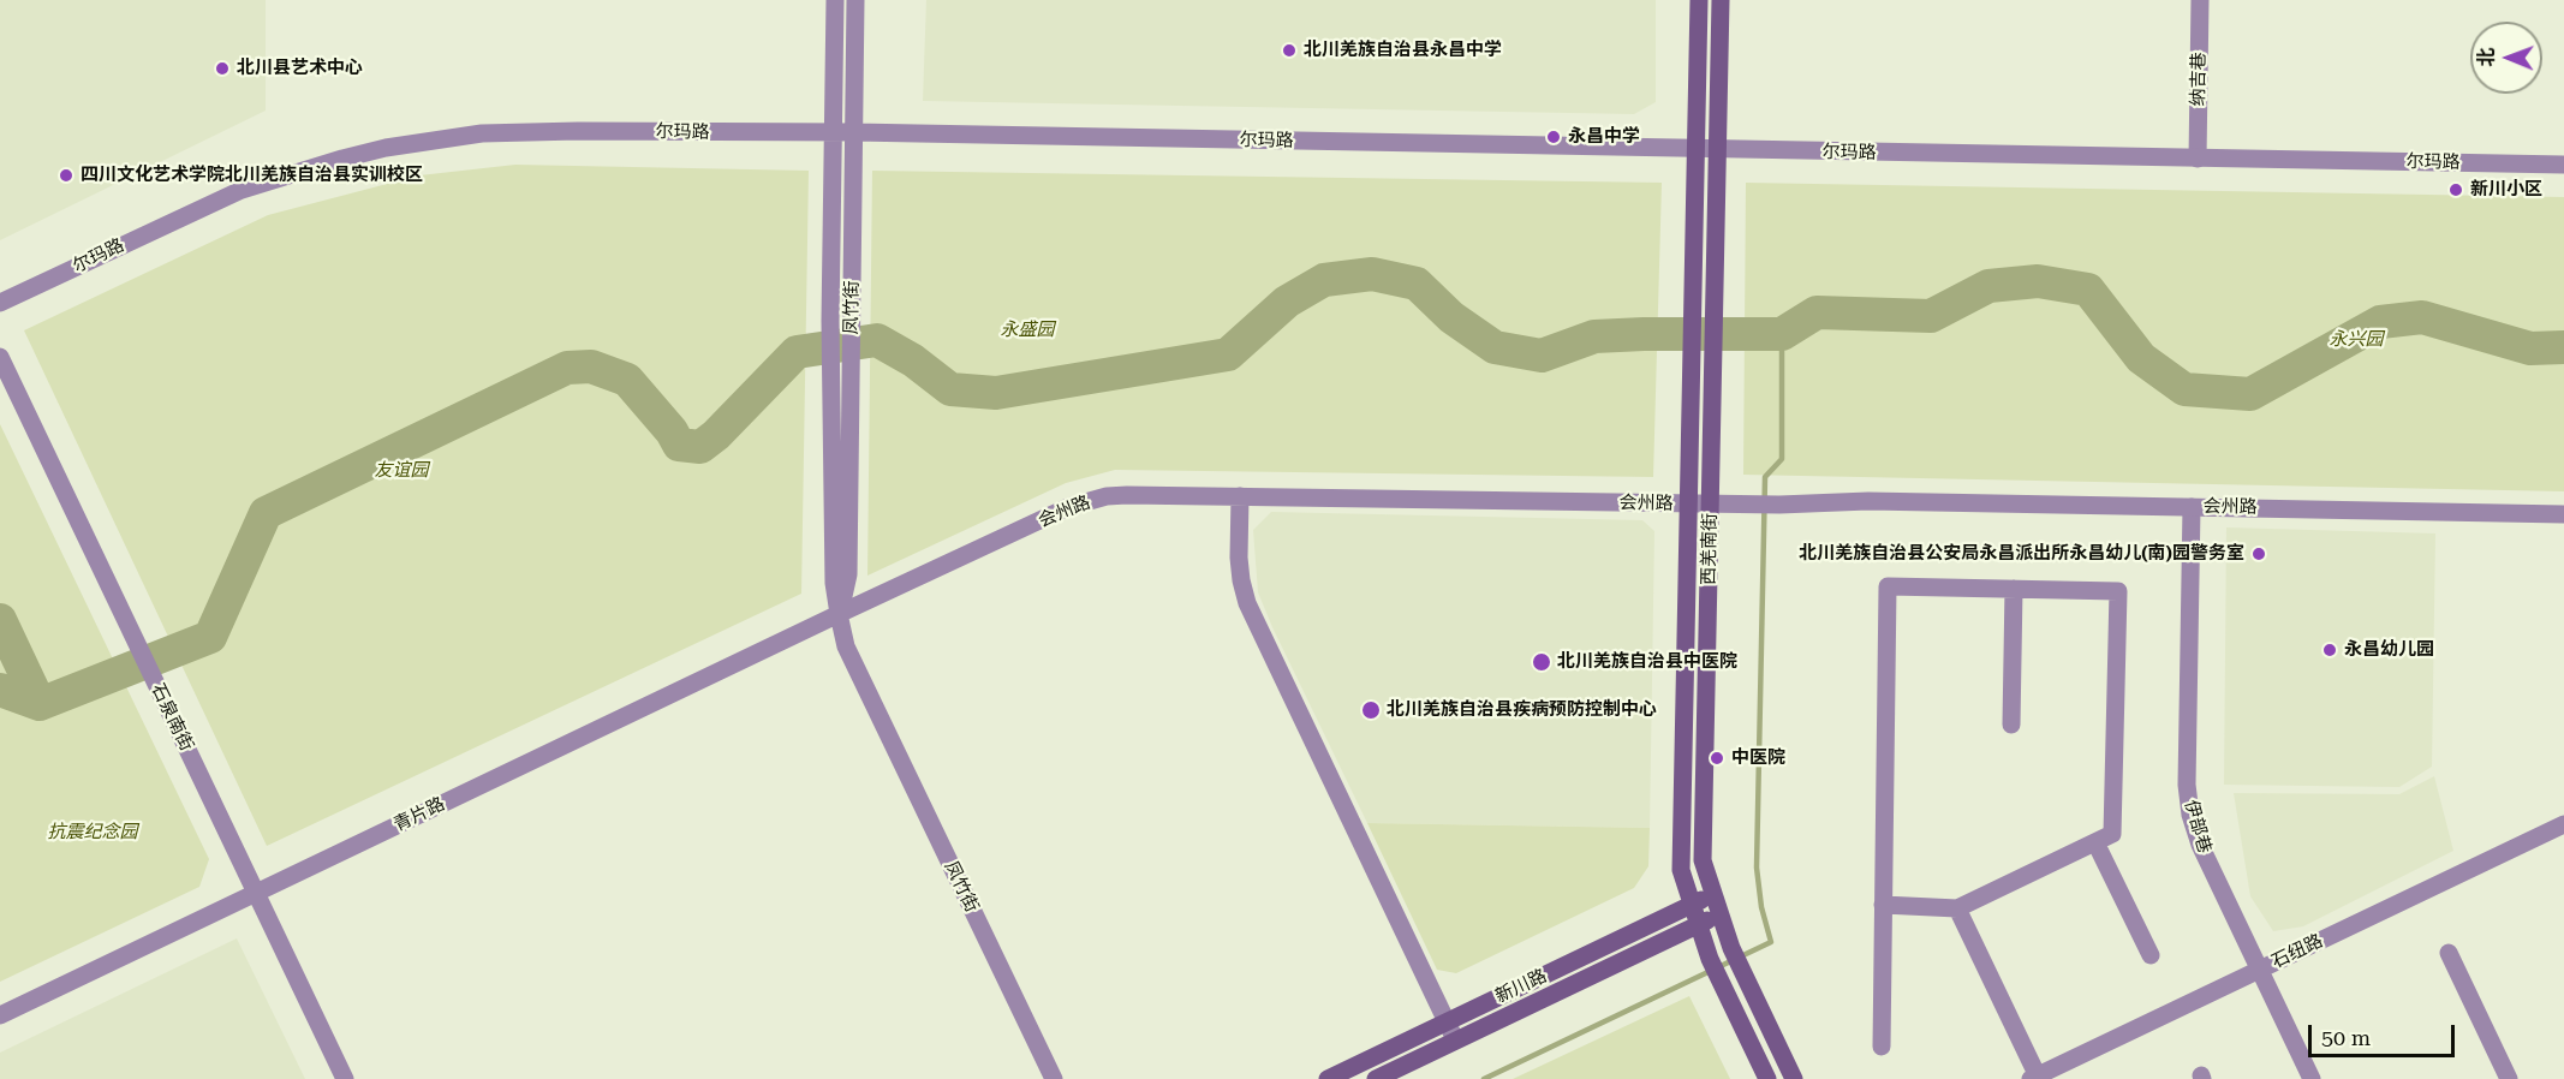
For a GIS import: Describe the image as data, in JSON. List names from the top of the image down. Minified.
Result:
{"streets":{"main road":["西羌南街","新川路"],"street":["纳吉巷","尔玛路","凤竹街","会州路","石泉南街","青片路","伊部巷","石纽路"]},"crossings":[["纳吉巷","尔玛路"],["尔玛路","凤竹街"],["尔玛路","西羌南街"],["凤竹街","会州路"],["凤竹街","青片路"],["会州路","西羌南街"],["会州路","青片路"],["会州路","伊部巷"],["西羌南街","新川路"],["石泉南街","青片路"],["伊部巷","石纽路"]],"parks":["永盛园","永兴园","友谊园","抗震纪念园"],"places":["北川羌族自治县永昌中学","北川县艺术中心","永昌中学","四川文化艺术学院北川羌族自治县实训校区","新川小区","北川羌族自治县公安局永昌派出所永昌幼儿(南)园警务室","永昌幼儿园","北川羌族自治县中医院","北川羌族自治县疾病预防控制中心","中医院"],"scale_bar":"50 m","north":"left"}
